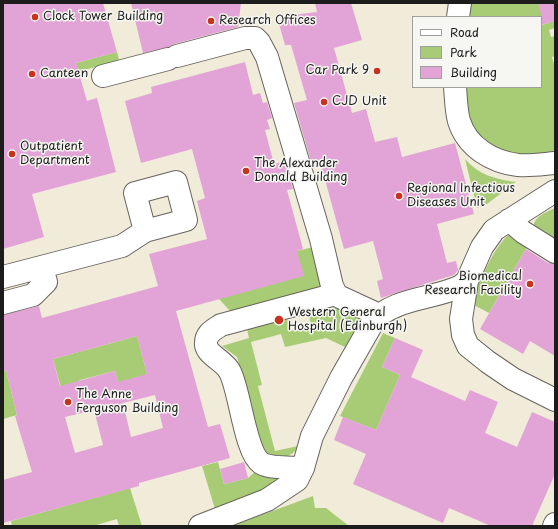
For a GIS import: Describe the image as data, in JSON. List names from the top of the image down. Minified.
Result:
{"places":["Clock Tower Building","Research Offices","Car Park 9","Canteen","CJD Unit","Outpatient Department","The Alexander Donald Building","Regional Infectious Diseases Unit","Biomedical Research Facility","Western General Hospital (Edinburgh)","The Anne Ferguson Building"],"legend":["Road","Park","Building"]}
